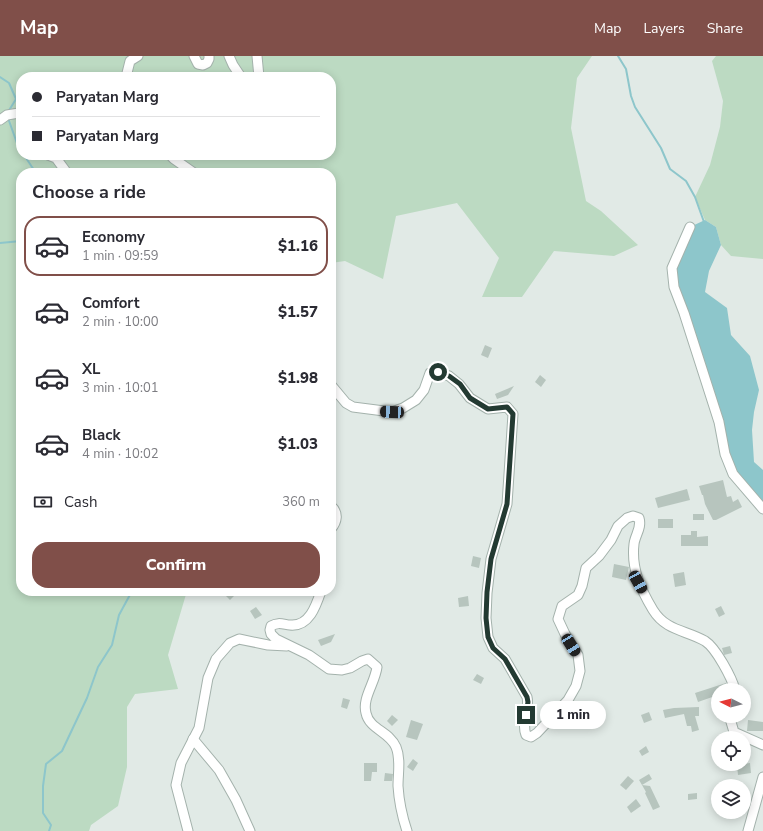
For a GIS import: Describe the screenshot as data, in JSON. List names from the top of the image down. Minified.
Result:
{"north":"left","page":{"header":"Map","nav":["Map","Layers","Share"],"banner":["Paryatan Marg","Paryatan Marg"],"heading":"Choose a ride","list":[{"name":"Economy","note":"1 min · 09:59","value":"$1.16"},{"name":"Comfort","note":"2 min · 10:00","value":"$1.57"},{"name":"XL","note":"3 min · 10:01","value":"$1.98"},{"name":"Black","note":"4 min · 10:02","value":"$1.03"}],"pay":["Cash","360 m"],"buttons":"Confirm","bubble":"1 min"}}
